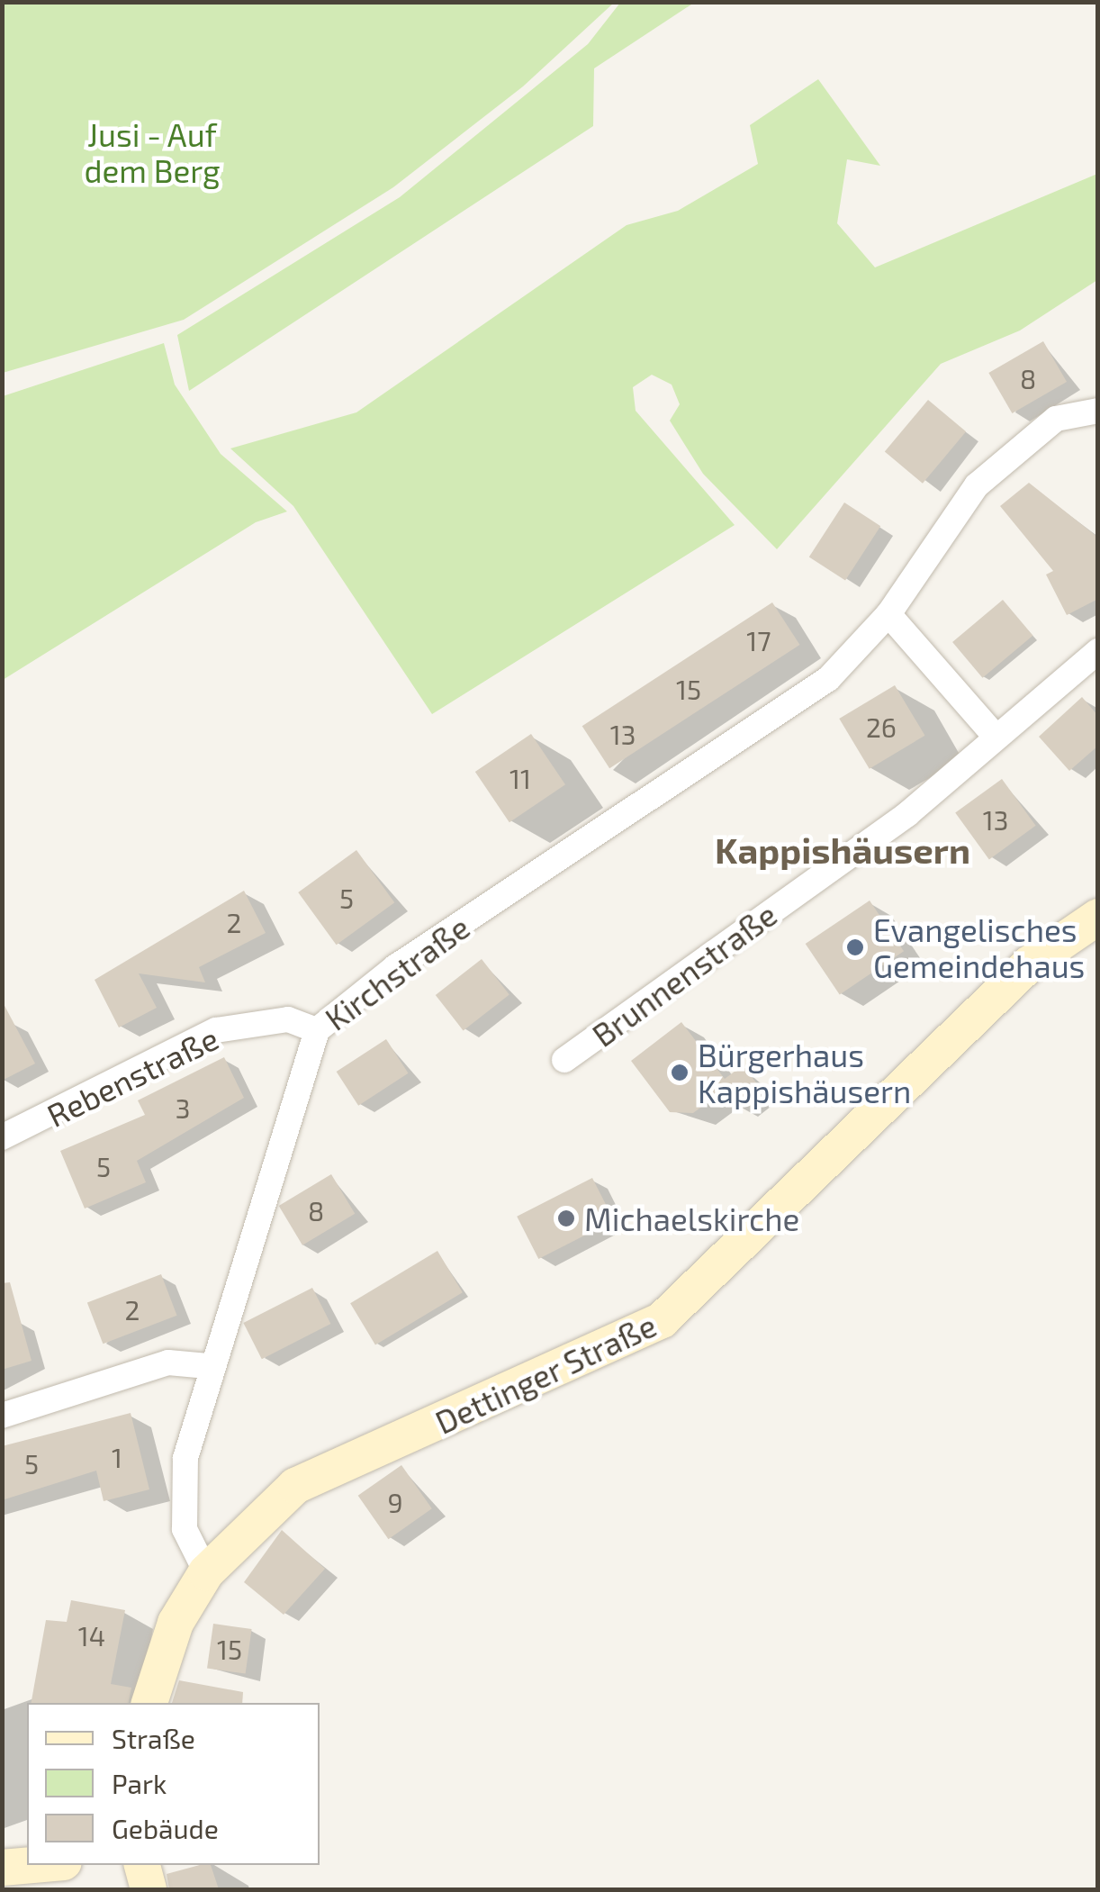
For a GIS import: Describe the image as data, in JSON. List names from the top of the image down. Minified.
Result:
{"streets":{"street":["Kirchstraße","Brunnenstraße","Rebenstraße","Dettinger Straße"]},"crossings":[["Kirchstraße","Rebenstraße"],["Kirchstraße","Dettinger Straße"]],"districts":["Kappishäusern"],"parks":["Jusi - Auf dem Berg"],"places":["Evangelisches Gemeindehaus","Bürgerhaus Kappishäusern","Michaelskirche"],"house_numbers":["8","17","15","26","13","11","13","5","2","3","5","8","2","1","5","9","14","15"],"legend":["Straße","Park","Gebäude"]}
